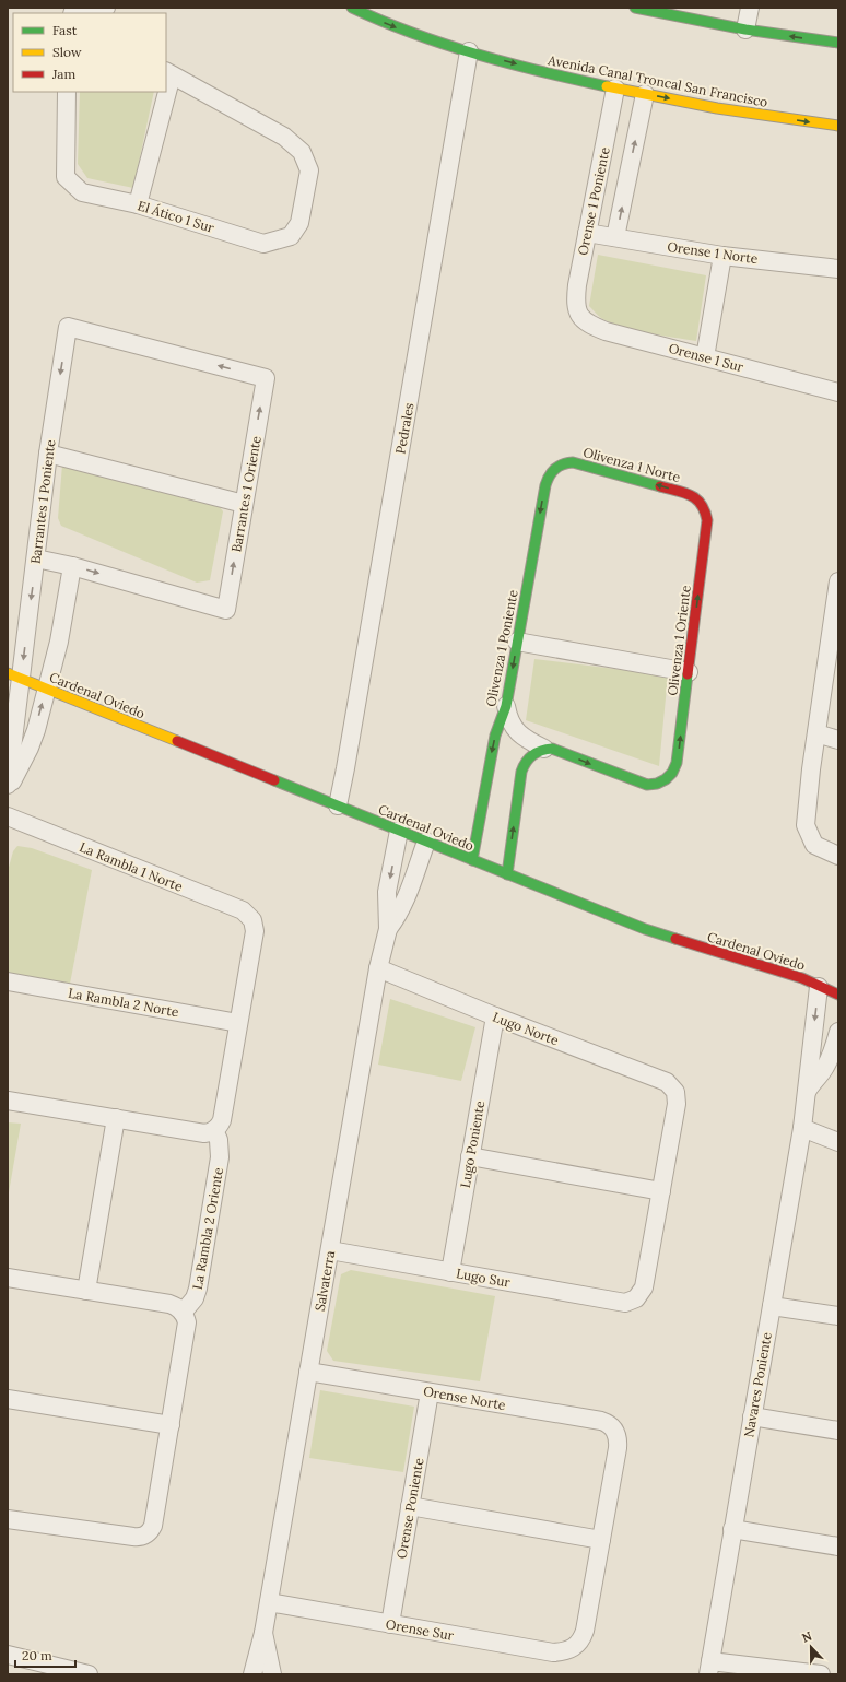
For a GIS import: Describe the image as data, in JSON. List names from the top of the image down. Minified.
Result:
{"streets":{"street":["Avenida Canal Troncal San Francisco","Orense 1 Poniente","El Ático 1 Sur","Orense 1 Norte","Orense 1 Sur","Pedrales","Olivenza 1 Norte","Barrantes 1 Oriente","Barrantes 1 Poniente","Olivenza 1 Oriente","Olivenza 1 Poniente","Cardenal Oviedo","La Rambla 1 Norte","La Rambla 2 Norte","Lugo Norte","Lugo Poniente","La Rambla 2 Oriente","Lugo Sur","Salvaterra","Navares Poniente","Orense Norte","Orense Poniente","Orense Sur"]},"crossings":[["Avenida Canal Troncal San Francisco","Orense 1 Poniente"],["Avenida Canal Troncal San Francisco","Pedrales"],["Orense 1 Poniente","Orense 1 Norte"],["Orense 1 Poniente","Orense 1 Sur"],["Pedrales","Cardenal Oviedo"],["Olivenza 1 Norte","Olivenza 1 Oriente"],["Olivenza 1 Norte","Olivenza 1 Poniente"],["Barrantes 1 Oriente","Barrantes 1 Poniente"],["Barrantes 1 Poniente","Cardenal Oviedo"],["Olivenza 1 Poniente","Cardenal Oviedo"],["Cardenal Oviedo","Salvaterra"],["Cardenal Oviedo","Navares Poniente"],["La Rambla 1 Norte","La Rambla 2 Norte"],["Lugo Norte","Lugo Poniente"],["Lugo Norte","Lugo Sur"],["Lugo Norte","Salvaterra"],["Lugo Poniente","Lugo Sur"],["Lugo Sur","Salvaterra"],["Salvaterra","Orense Norte"],["Salvaterra","Orense Sur"],["Orense Norte","Orense Poniente"],["Orense Norte","Orense Sur"],["Orense Poniente","Orense Sur"]],"one_way":["Olivenza 1 Norte"],"legend":["Fast","Slow","Jam"],"scale_bar":"20 m","north":"top"}
